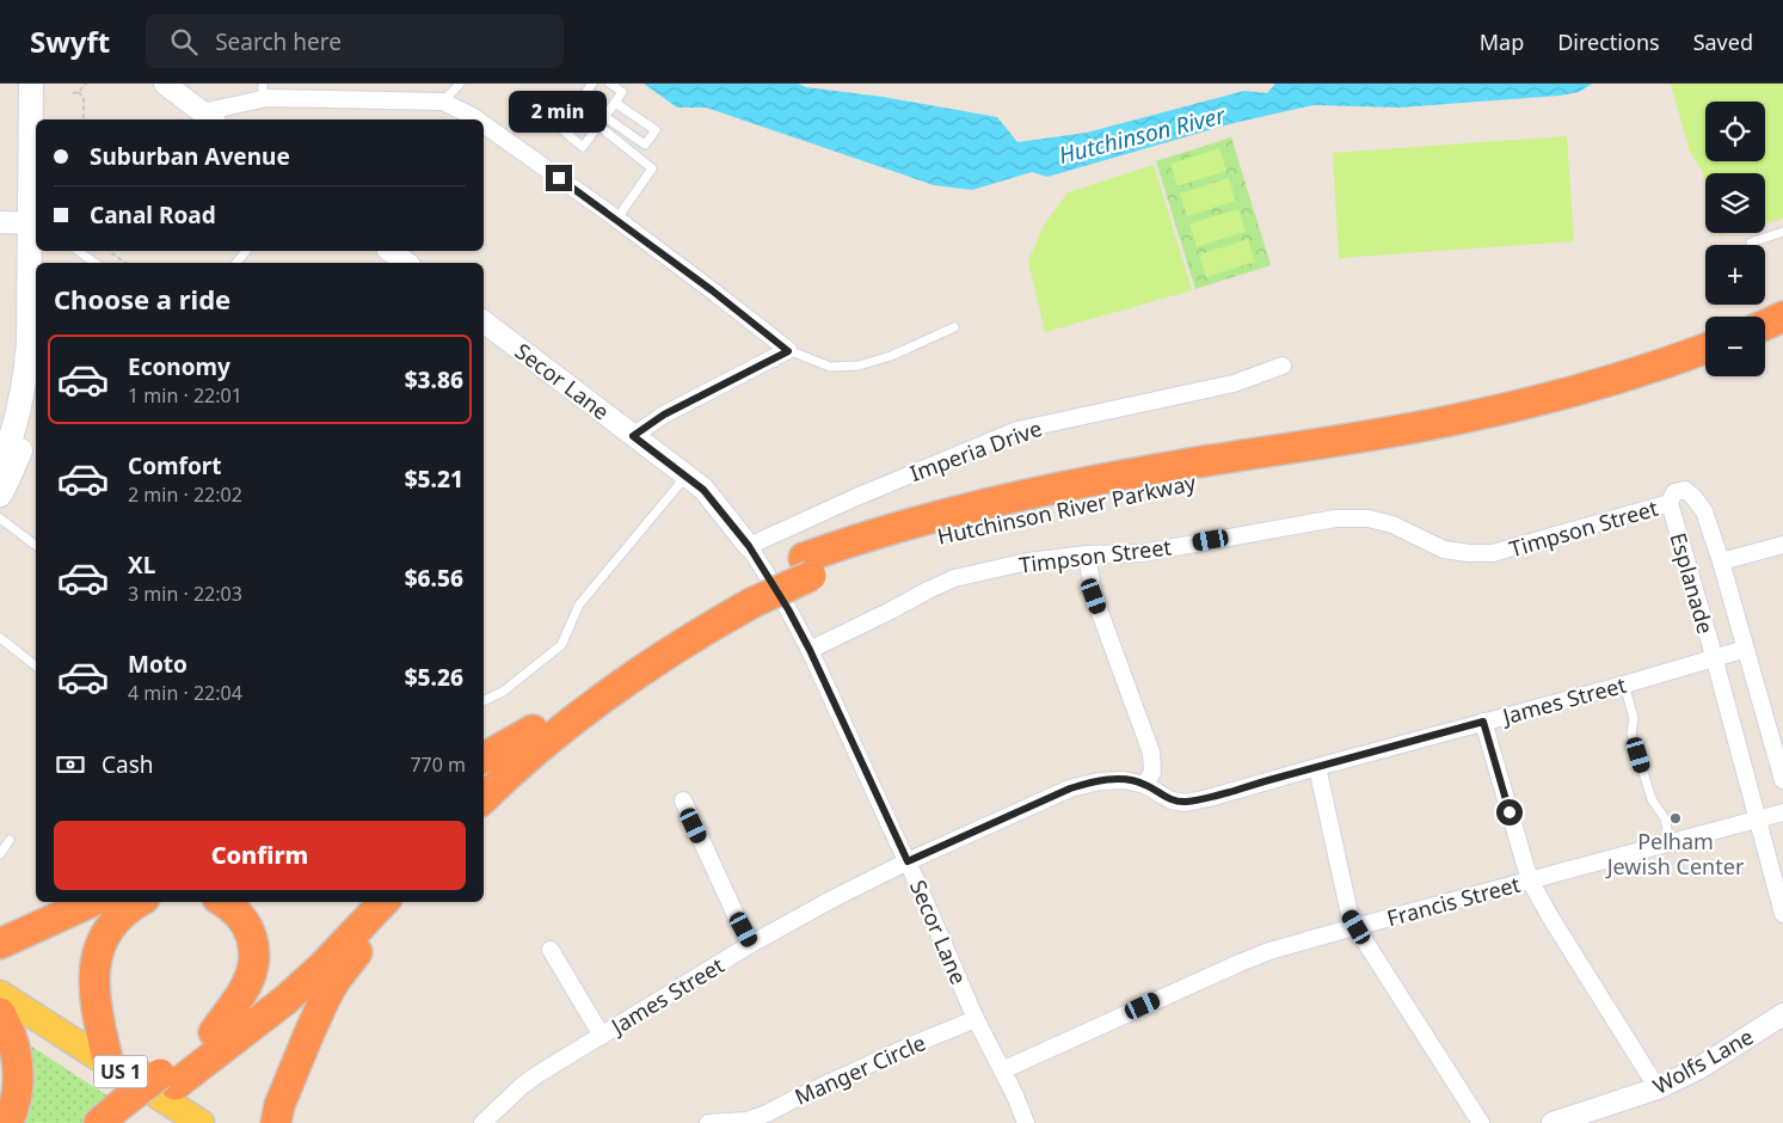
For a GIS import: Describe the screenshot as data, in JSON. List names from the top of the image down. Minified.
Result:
{"streets":{"highway":["Hutchinson River Parkway"],"main road":["US 1"],"street":["Secor Lane","Imperia Drive","Timpson Street","Esplanade","James Street","Francis Street","Wolfs Lane","Manger Circle"]},"crossings":[["Secor Lane","Imperia Drive"],["Secor Lane","Timpson Street"],["Secor Lane","James Street"],["Secor Lane","Francis Street"],["Secor Lane","Manger Circle"],["Timpson Street","Esplanade"],["Esplanade","James Street"],["Esplanade","Francis Street"]],"water":["Hutchinson River"],"places":["Pelham Jewish Center"],"page":{"header":"Swyft","search":"Search here","nav":["Map","Directions","Saved"],"bubble":"2 min","map_buttons":["+","−"],"banner":["Suburban Avenue","Canal Road"],"heading":"Choose a ride","list":[{"name":"Economy","note":"1 min · 22:01","value":"$3.86"},{"name":"Comfort","note":"2 min · 22:02","value":"$5.21"},{"name":"XL","note":"3 min · 22:03","value":"$6.56"},{"name":"Moto","note":"4 min · 22:04","value":"$5.26"}],"pay":["Cash","770 m"],"buttons":"Confirm"}}
